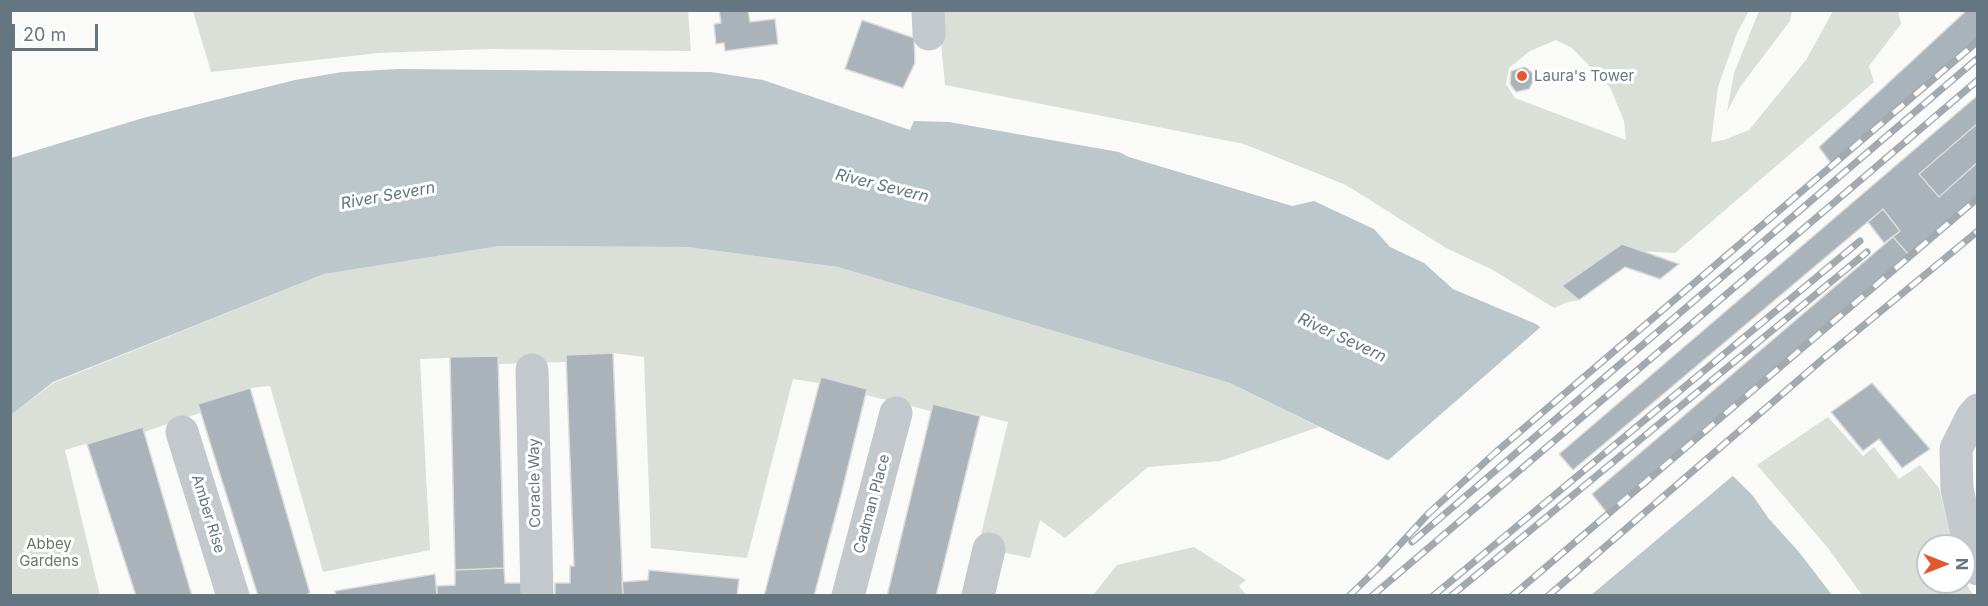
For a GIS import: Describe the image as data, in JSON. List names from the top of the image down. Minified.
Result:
{"streets":{"street":["Coracle Way","Cadman Place","Amber Rise"]},"water":["River Severn"],"parks":["Abbey Gardens"],"places":["Laura's Tower"],"scale_bar":"20 m","north":"right"}
